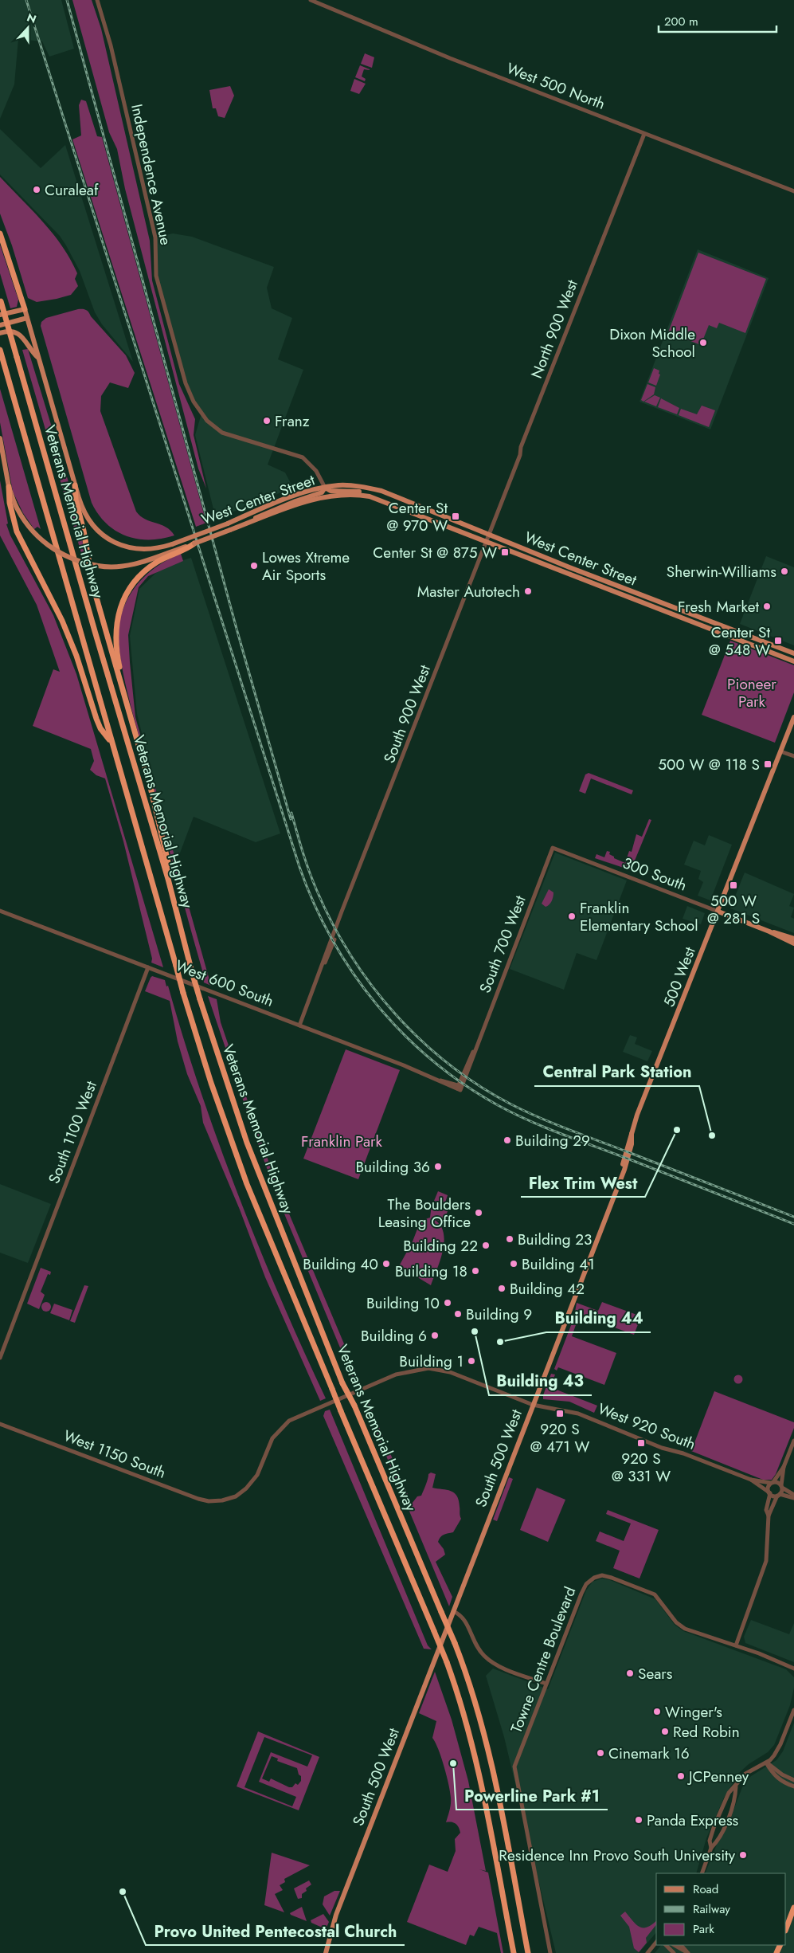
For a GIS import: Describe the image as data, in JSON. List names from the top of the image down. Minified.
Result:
{"streets":{"highway":["Veterans Memorial Highway"],"main road":["West Center Street","300 South","500 West","South 500 West"],"street":["West 500 North","Independence Avenue","North 900 West","South 900 West","South 700 West","West 600 South","South 1100 West","West 920 South","West 1150 South","Towne Centre Boulevard"]},"crossings":[["West 500 North","North 900 West"],["Independence Avenue","West Center Street"],["North 900 West","West Center Street"],["North 900 West","South 900 West"],["West Center Street","South 900 West"],["South 900 West","West 600 South"],["300 South","South 700 West"],["300 South","500 West"],["South 700 West","West 600 South"],["500 West","South 500 West"],["West 600 South","South 1100 West"],["West 920 South","West 1150 South"],["West 920 South","South 500 West"]],"parks":["Pioneer Park","Franklin Park"],"places":{"other":["Curaleaf","Dixon Middle School","Franz","Lowes Xtreme Air Sports","Sherwin-Williams","Master Autotech","Fresh Market","Franklin Elementary School","Flex Trim West","Central Park Station","Building 29","Building 36","The Boulders Leasing Office","Building 23","Building 22","Building 40","Building 41","Building 18","Building 42","Building 10","Building 9","Building 43","Building 6","Building 44","Building 1","Sears","Winger's","Red Robin","Cinemark 16","Powerline Park #1","JCPenney","Panda Express","Residence Inn Provo South University","Provo United Pentecostal Church"],"transit":["Center St @ 970 W","Center St @ 875 W","Center St @ 548 W","500 W @ 118 S","500 W @ 281 S","920 S @ 471 W","920 S @ 331 W"]},"legend":["Road","Railway","Park"],"scale_bar":"200 m","north":"top"}
